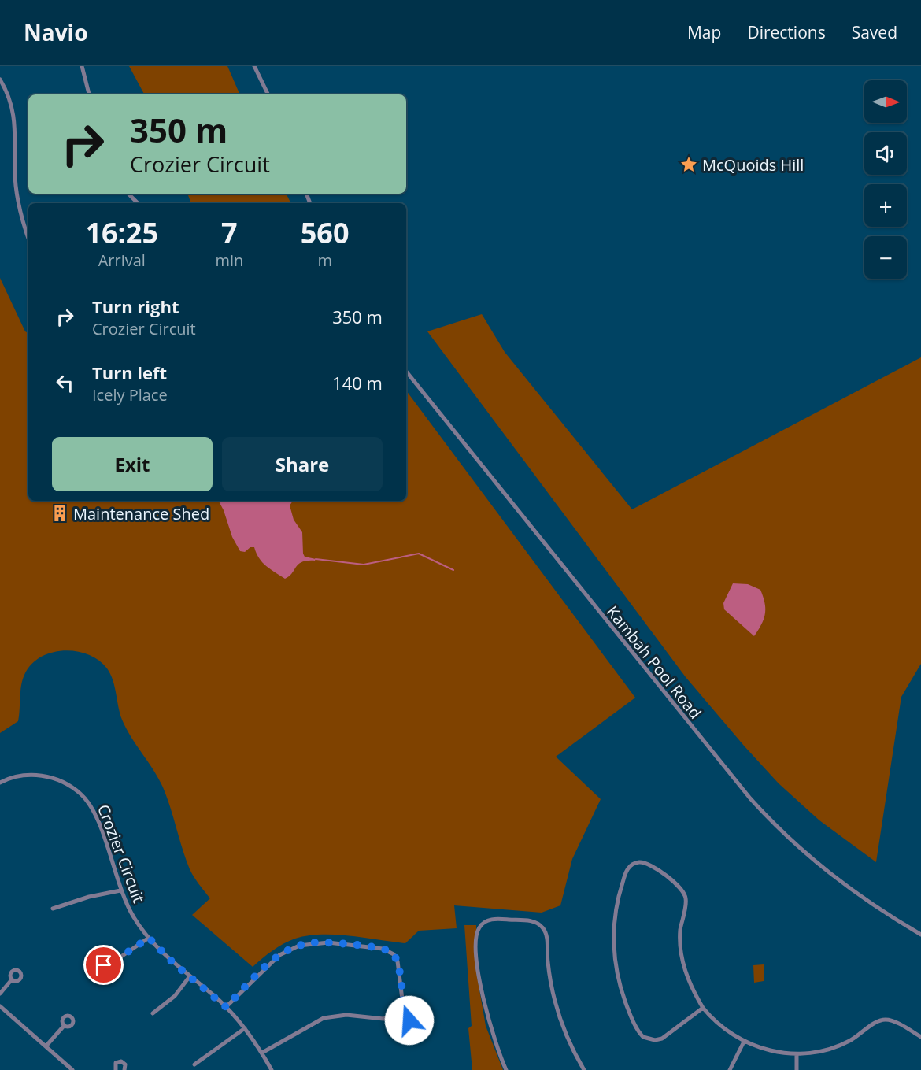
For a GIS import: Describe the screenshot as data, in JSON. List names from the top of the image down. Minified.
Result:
{"streets":{"street":["Kambah Pool Road","Crozier Circuit"]},"places":{"place":["McQuoids Hill"],"building":["Maintenance Shed"]},"north":"right","page":{"header":"Navio","nav":["Map","Directions","Saved"],"map_buttons":["+","−"],"turn":["350 m","Crozier Circuit"],"eta":["16:25","Arrival","7","min","560","m"],"list":[{"name":"Turn right","note":"Crozier Circuit","value":"350 m"},{"name":"Turn left","note":"Icely Place","value":"140 m"}],"buttons":["Exit","Share"]}}
